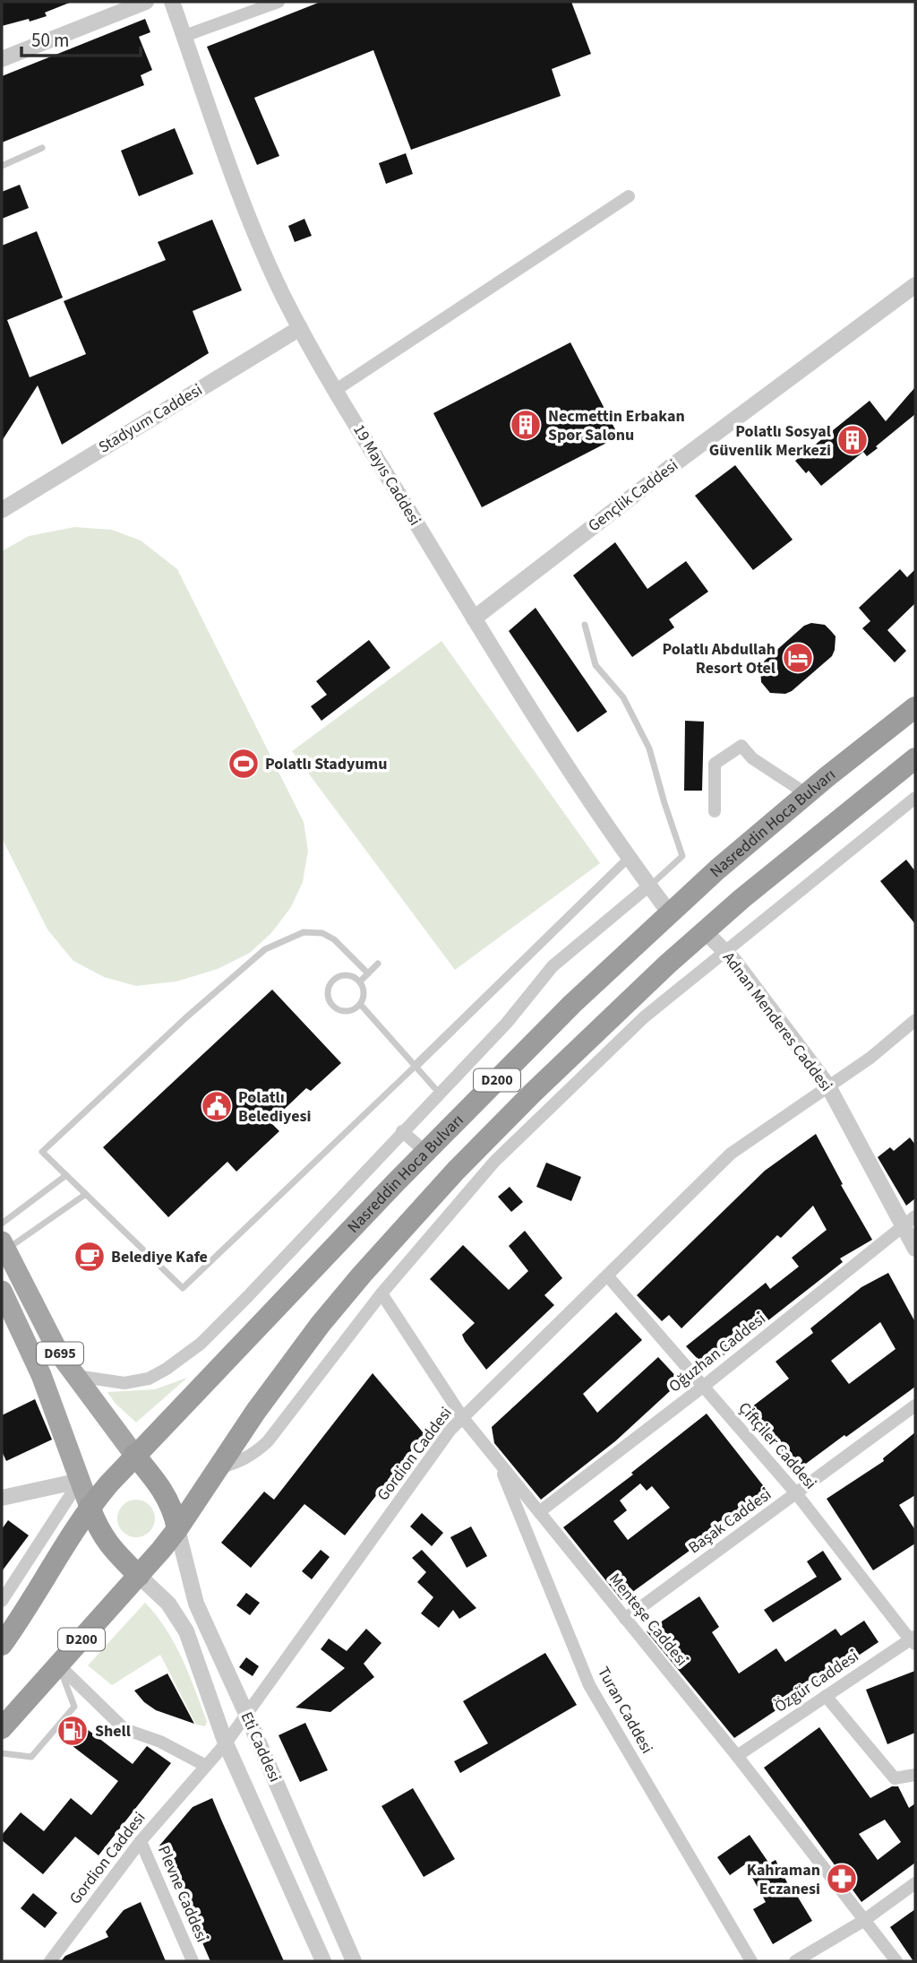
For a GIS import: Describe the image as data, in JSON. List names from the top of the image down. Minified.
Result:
{"streets":{"highway":["Nasreddin Hoca Bulvarı","D200"],"main road":["D695"],"street":["Stadyum Caddesi","19 Mayıs Caddesi","Gençlik Caddesi","Adnan Menderes Caddesi","Oğuzhan Caddesi","Çiftçiler Caddesi","Gordion Caddesi","Başak Caddesi","Menteşe Caddesi","Özgür Caddesi","Turan Caddesi","Eti Caddesi","Plevne Caddesi"]},"crossings":[["Stadyum Caddesi","19 Mayıs Caddesi"],["19 Mayıs Caddesi","Gençlik Caddesi"],["19 Mayıs Caddesi","Nasreddin Hoca Bulvarı"],["Nasreddin Hoca Bulvarı","D200"],["Nasreddin Hoca Bulvarı","D695"],["Adnan Menderes Caddesi","D200"],["Adnan Menderes Caddesi","Oğuzhan Caddesi"],["Adnan Menderes Caddesi","Gordion Caddesi"],["D200","D695"],["D200","Eti Caddesi"],["Oğuzhan Caddesi","Çiftçiler Caddesi"],["Oğuzhan Caddesi","Menteşe Caddesi"],["Çiftçiler Caddesi","Gordion Caddesi"],["Çiftçiler Caddesi","Başak Caddesi"],["Çiftçiler Caddesi","Özgür Caddesi"],["Gordion Caddesi","Menteşe Caddesi"],["Gordion Caddesi","Eti Caddesi"],["Gordion Caddesi","Plevne Caddesi"],["Başak Caddesi","Menteşe Caddesi"],["Menteşe Caddesi","Özgür Caddesi"],["Menteşe Caddesi","Turan Caddesi"]],"places":{"building":["Necmettin Erbakan Spor Salonu","Polatlı Sosyal Güvenlik Merkezi"],"hotel":["Polatlı Abdullah Resort Otel"],"sports":["Polatlı Stadyumu"],"public building":["Polatlı Belediyesi"],"cafe":["Belediye Kafe"],"fuel station":["Shell"],"pharmacy":["Kahraman Eczanesi"]},"scale_bar":"50 m"}
